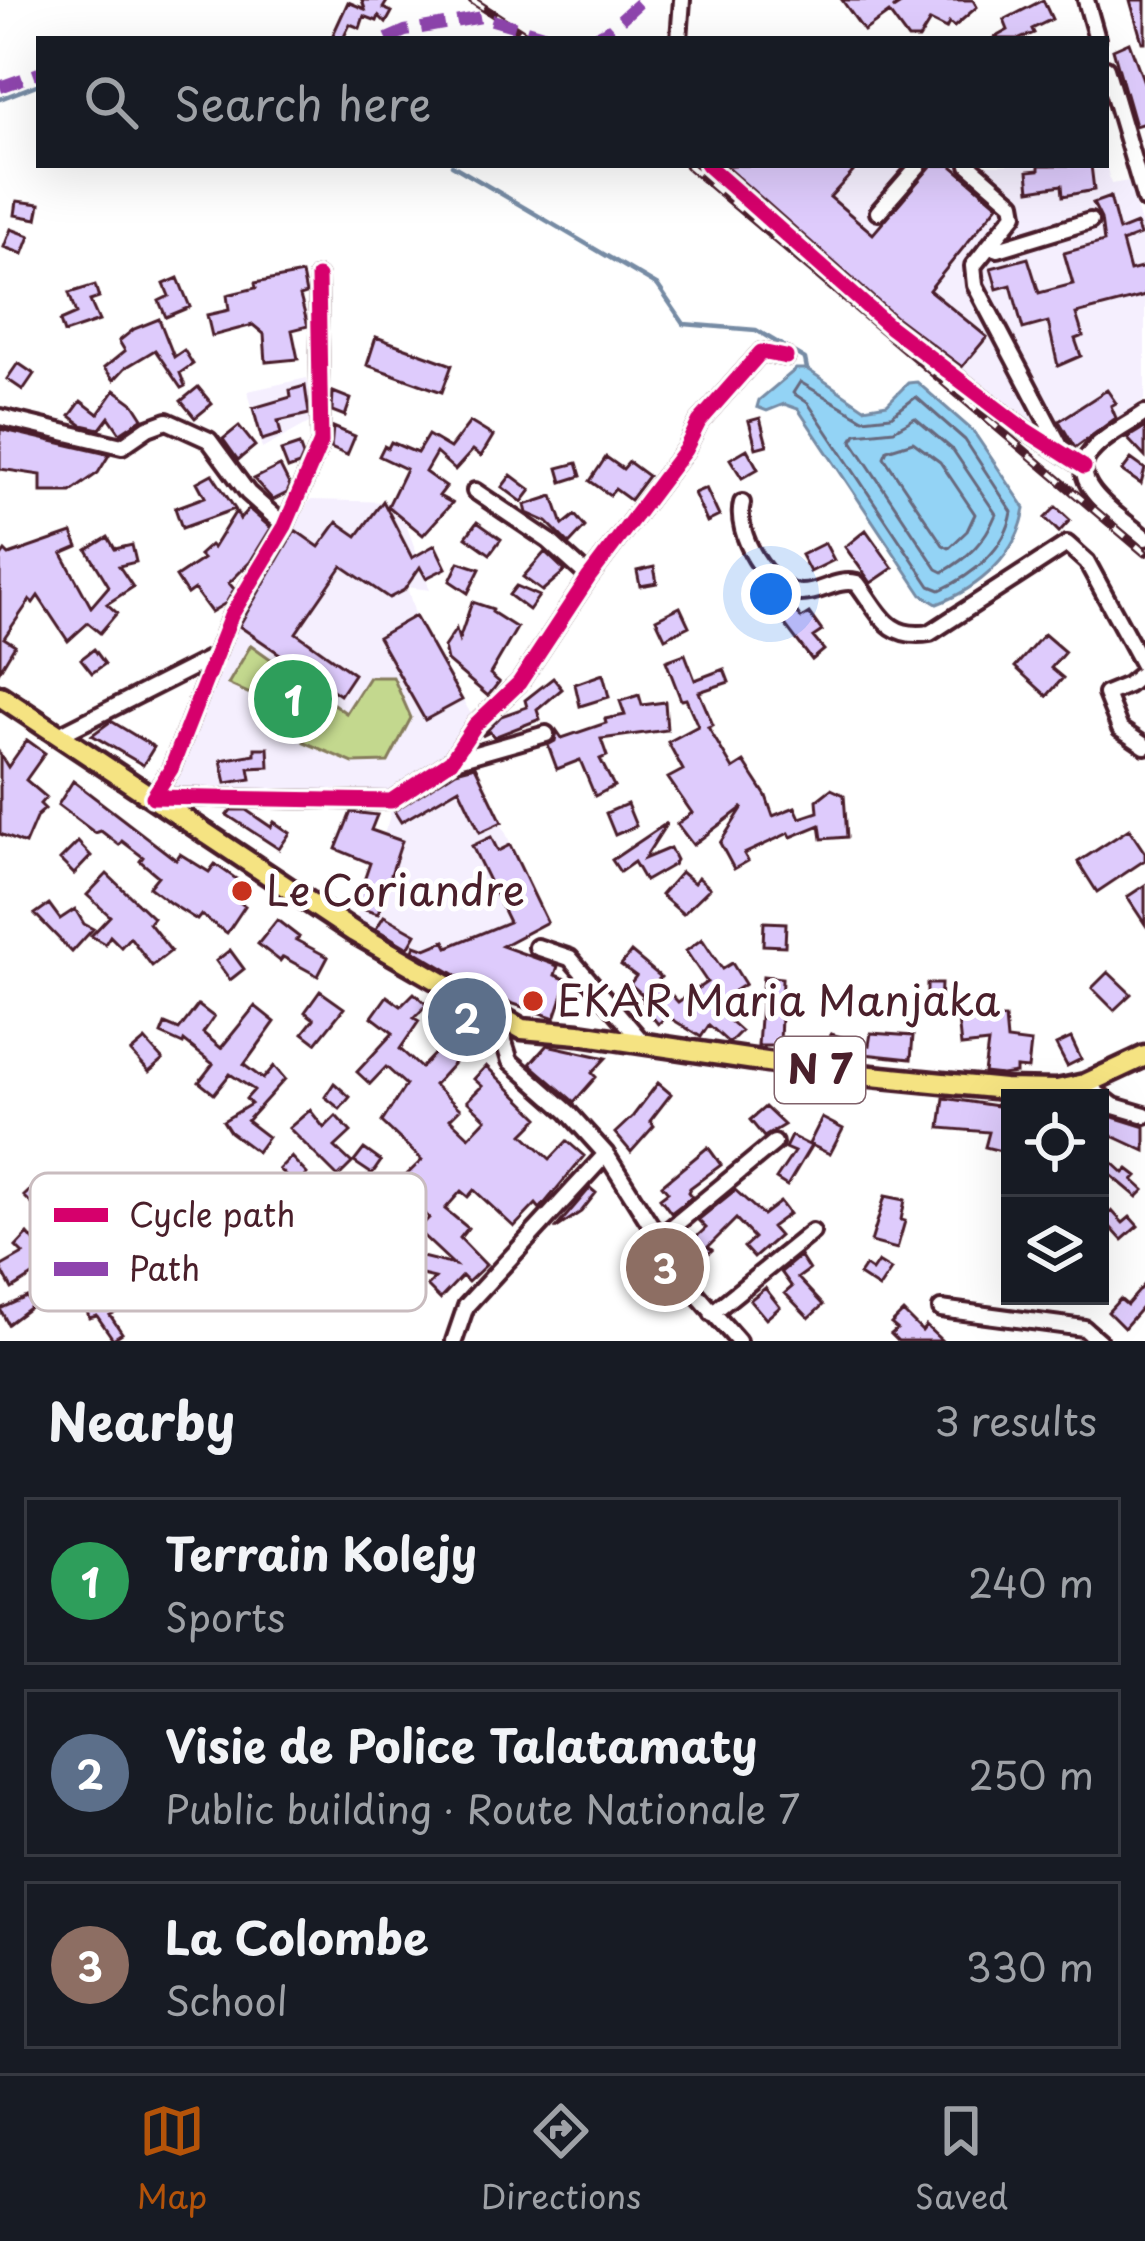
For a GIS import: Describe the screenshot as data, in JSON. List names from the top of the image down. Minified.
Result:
{"streets":{"main road":["N 7"]},"places":["Le Coriandre","EKAR Maria Manjaka"],"legend":["Cycle path","Path"],"page":{"search":"Search here","pins":["1","2","3"],"heading":["Nearby","3 results"],"list":[{"mark":"1","name":"Terrain Kolejy","note":"Sports","value":"240 m"},{"mark":"2","name":"Visie de Police Talatamaty","note":"Public building · Route Nationale 7","value":"250 m"},{"mark":"3","name":"La Colombe","note":"School","value":"330 m"}],"nav":["Map","Directions","Saved"]}}
